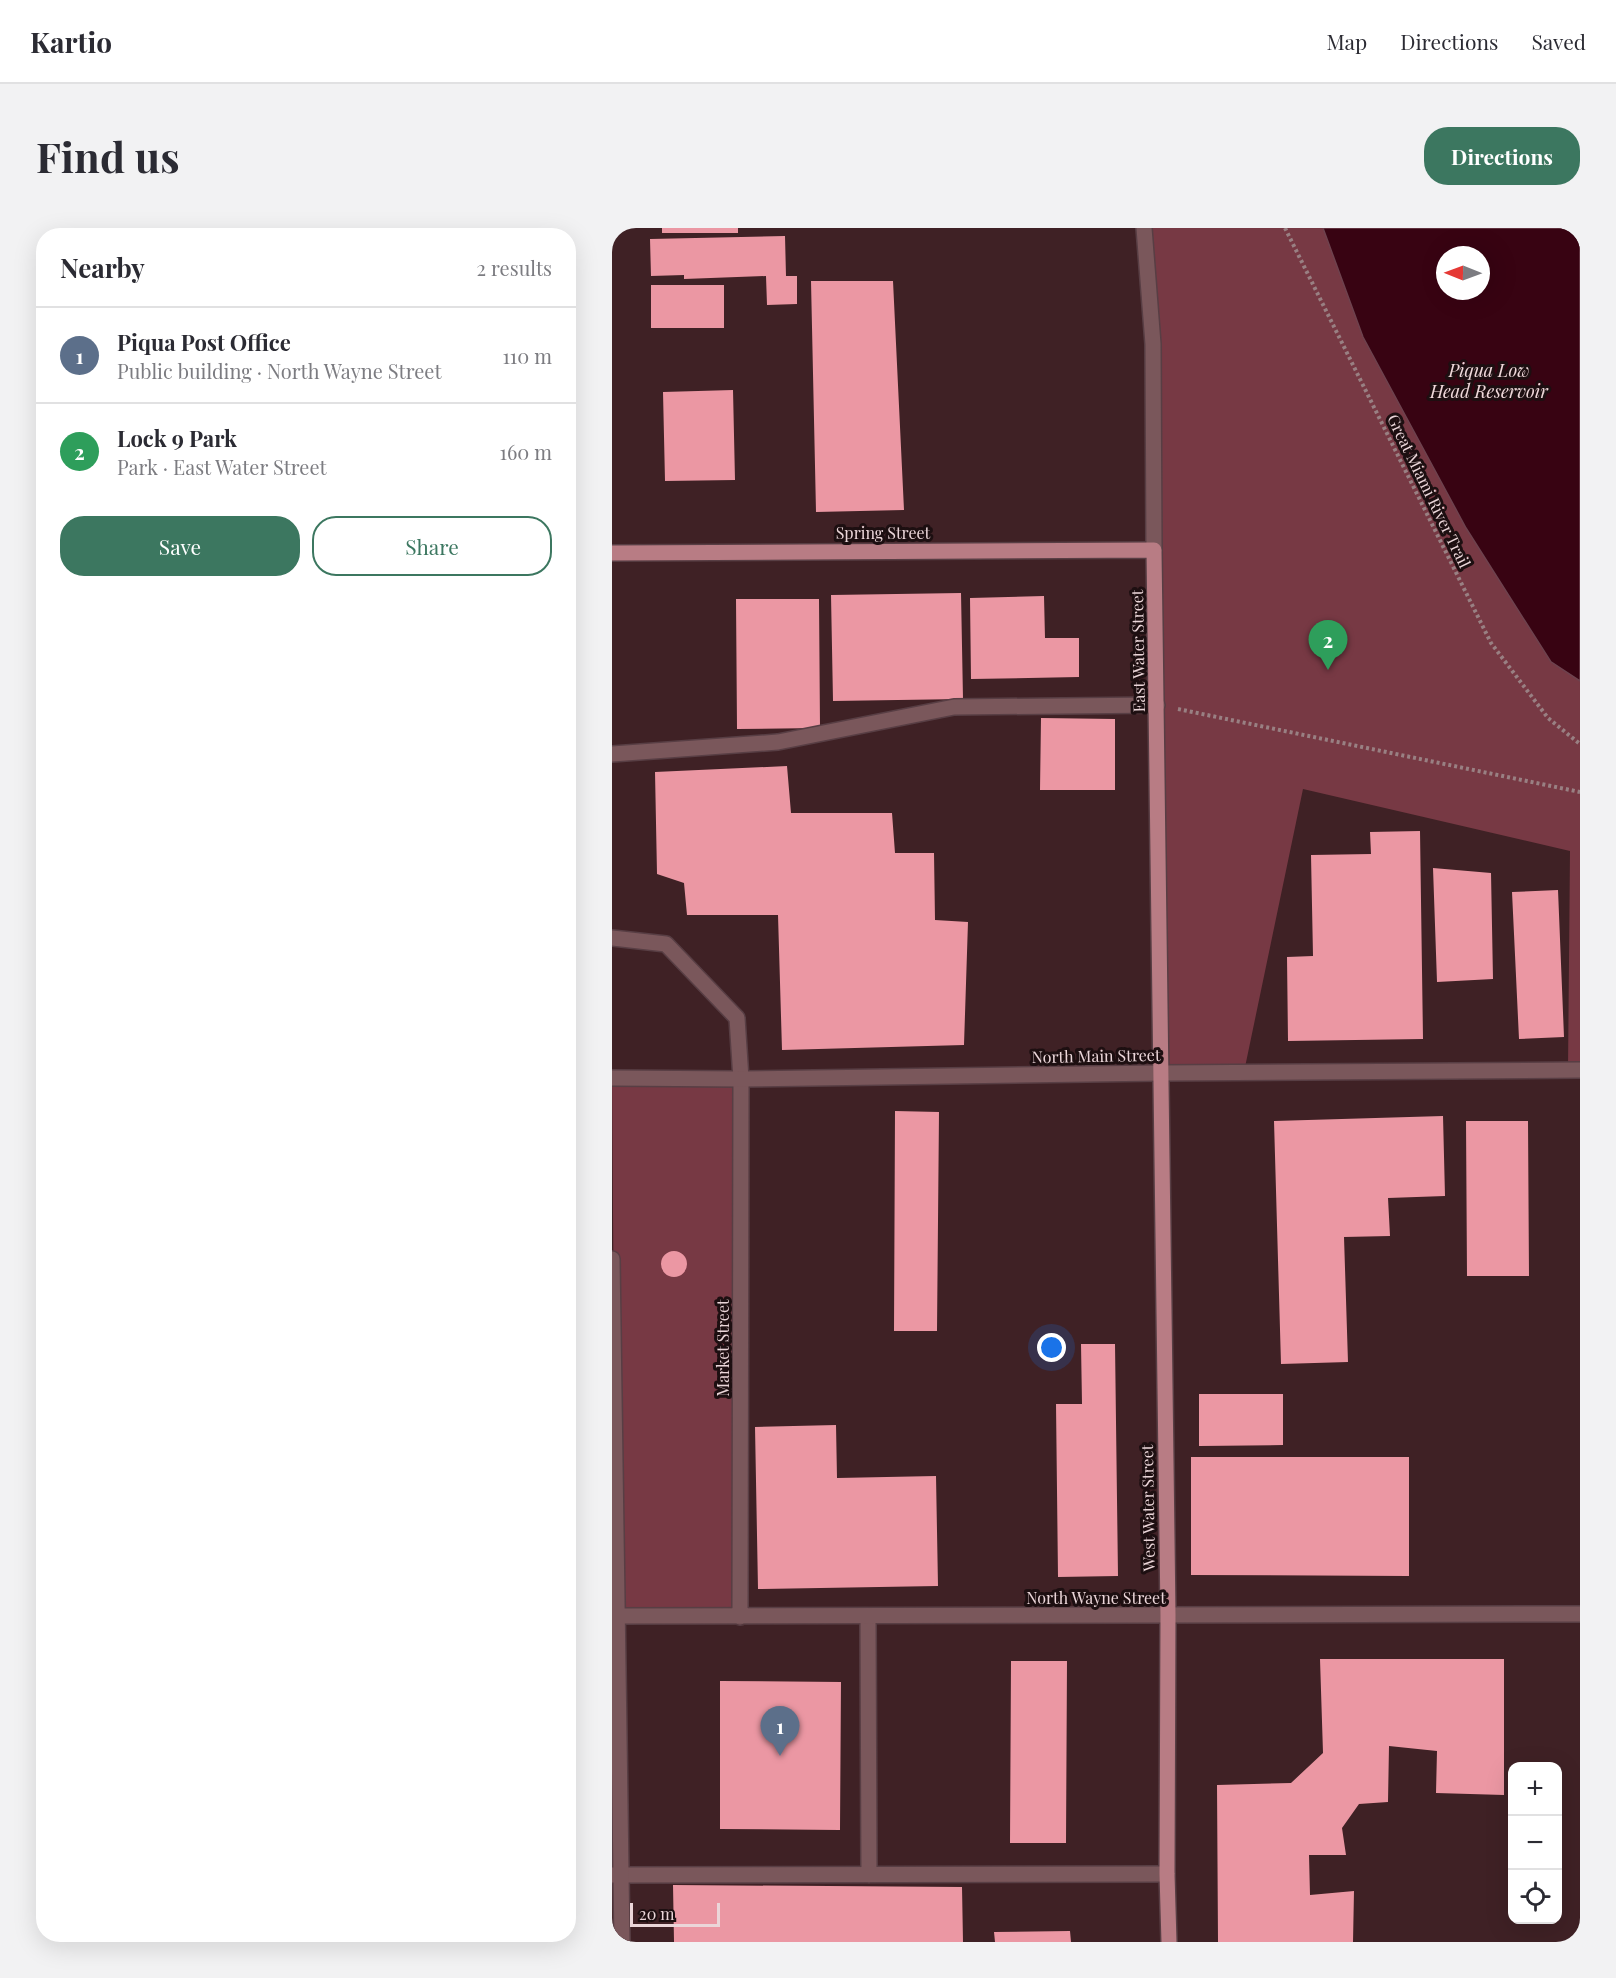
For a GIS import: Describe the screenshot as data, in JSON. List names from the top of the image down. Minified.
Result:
{"streets":{"main road":["Spring Street","East Water Street","West Water Street"],"street":["North Main Street","Market Street","North Wayne Street"],"path":["Great Miami River Trail"]},"crossings":[["Spring Street","East Water Street"],["East Water Street","North Main Street"],["East Water Street","West Water Street"],["North Main Street","Market Street"],["North Main Street","West Water Street"],["Market Street","North Wayne Street"],["West Water Street","North Wayne Street"]],"water":["Piqua Low Head Reservoir"],"scale_bar":"20 m","north":"left","page":{"header":"Kartio","nav":["Map","Directions","Saved"],"buttons":["Directions",["Save","Share"]],"title":"Find us","heading":["Nearby","2 results"],"list":[{"mark":"1","name":"Piqua Post Office","note":"Public building · North Wayne Street","value":"110 m"},{"mark":"2","name":"Lock 9 Park","note":"Park · East Water Street","value":"160 m"}],"pins":["2","1"],"map_buttons":["+","−"],"scale":"20 m"}}
